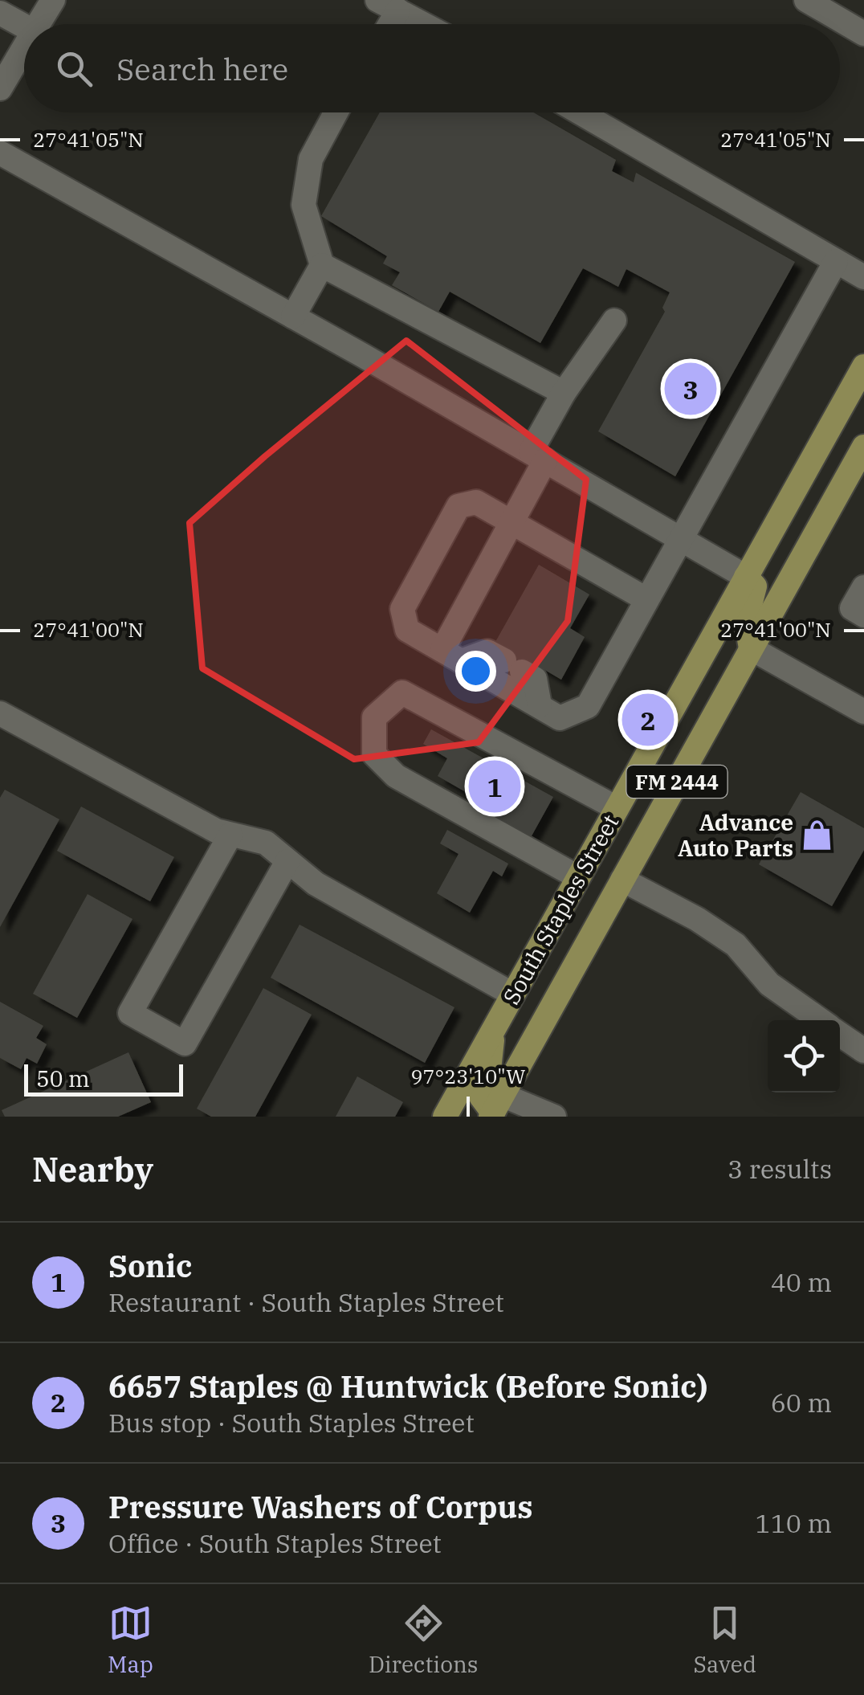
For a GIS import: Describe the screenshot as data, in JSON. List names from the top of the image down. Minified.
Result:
{"streets":{"main road":["FM 2444","South Staples Street"]},"places":{"shop":["Advance Auto Parts"]},"scale_bar":"50 m","page":{"search":"Search here","pins":["3","2","1"],"scale":"50 m","heading":["Nearby","3 results"],"list":[{"mark":"1","name":"Sonic","note":"Restaurant · South Staples Street","value":"40 m"},{"mark":"2","name":"6657 Staples @ Huntwick (Before Sonic)","note":"Bus stop · South Staples Street","value":"60 m"},{"mark":"3","name":"Pressure Washers of Corpus","note":"Office · South Staples Street","value":"110 m"}],"nav":["Map","Directions","Saved"]},"coordinates":["27°41'05\"N","27°41'00\"N","97°23'10\"W"]}
